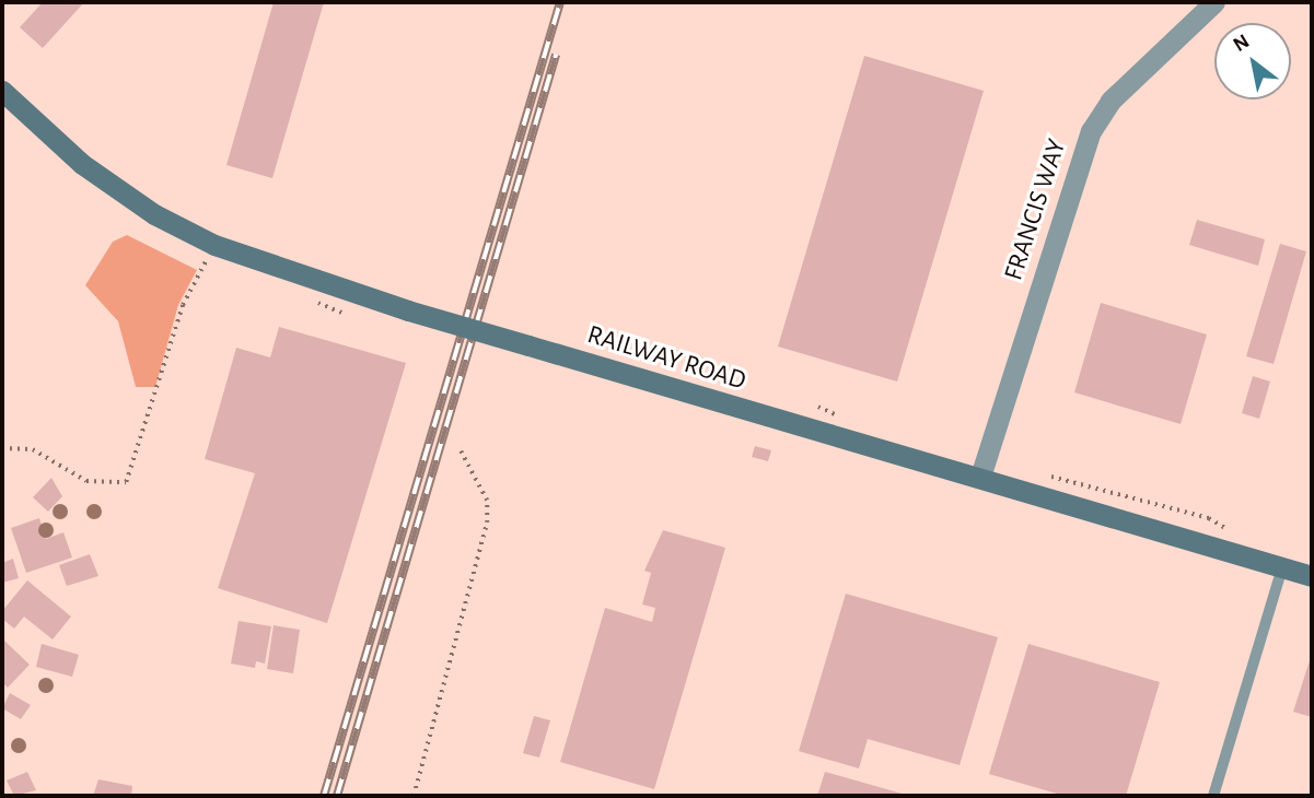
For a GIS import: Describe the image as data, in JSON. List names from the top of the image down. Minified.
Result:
{"streets":{"main road":["RAILWAY ROAD"],"street":["FRANCIS WAY"]},"crossings":[["FRANCIS WAY","RAILWAY ROAD"]],"north":"top left"}
